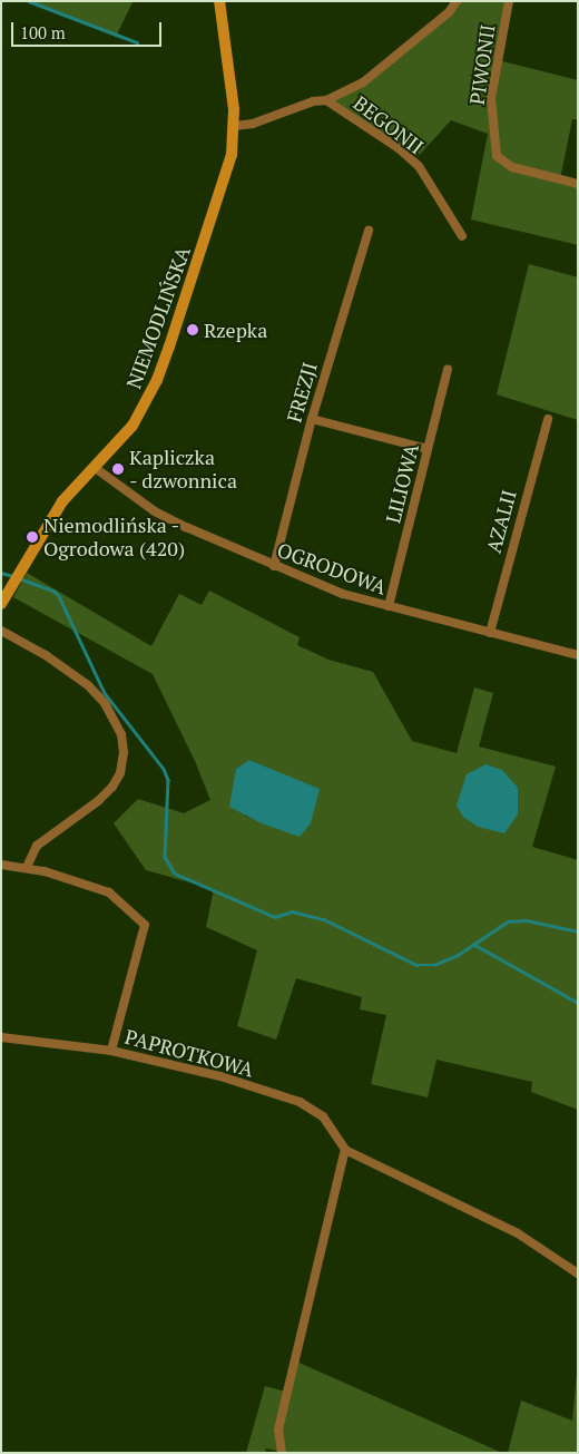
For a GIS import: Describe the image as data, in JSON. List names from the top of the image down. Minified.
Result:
{"streets":{"main road":["NIEMODLIŃSKA"],"street":["PIWONII","BEGONII","FREZJI","LILIOWA","AZALII","OGRODOWA","PAPROTKOWA"]},"crossings":[["NIEMODLIŃSKA","OGRODOWA"],["FREZJI","OGRODOWA"],["LILIOWA","OGRODOWA"],["AZALII","OGRODOWA"]],"places":["Rzepka","Kapliczka - dzwonnica","Niemodlińska - Ogrodowa (420)"],"scale_bar":"100 m"}
